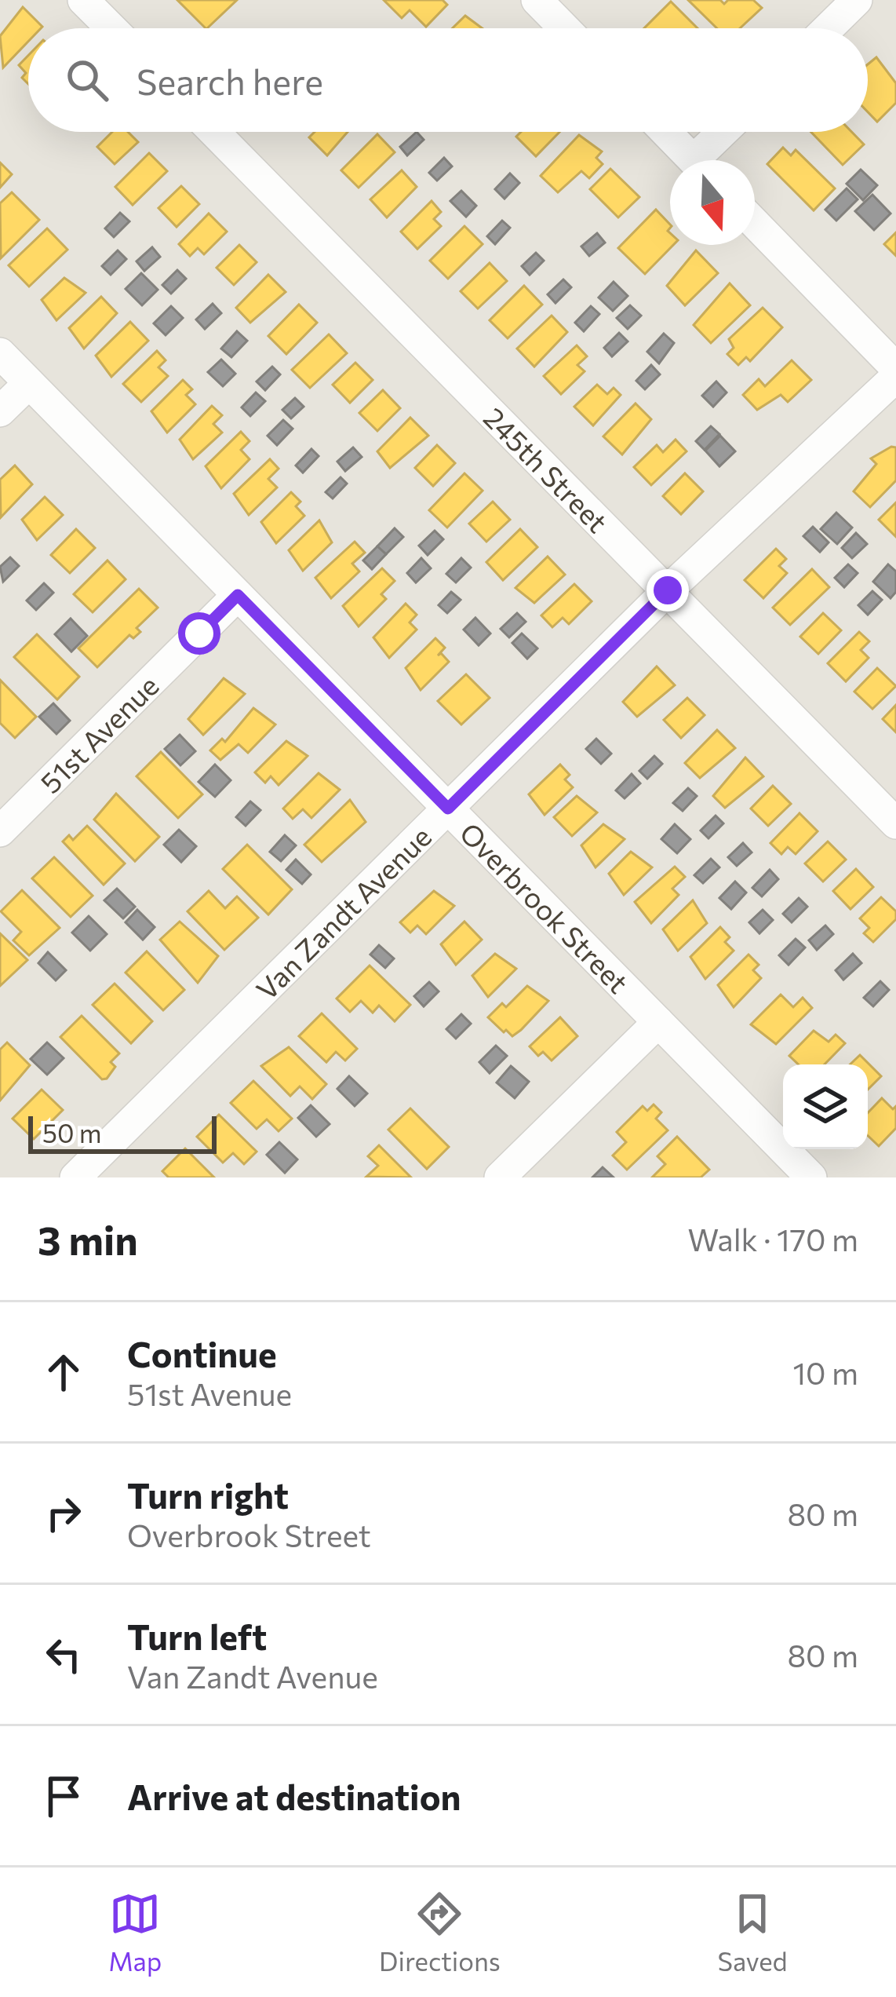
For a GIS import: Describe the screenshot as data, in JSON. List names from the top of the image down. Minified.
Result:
{"streets":{"street":["245th Street","51st Avenue","Overbrook Street","Van Zandt Avenue"]},"crossings":[["245th Street","Van Zandt Avenue"],["51st Avenue","Overbrook Street"],["Overbrook Street","Van Zandt Avenue"]],"scale_bar":"50 m","north":"bottom","page":{"search":"Search here","scale":"50 m","heading":["3 min","Walk · 170 m"],"list":[["Continue","51st Avenue","10 m"],["Turn right","Overbrook Street","80 m"],["Turn left","Van Zandt Avenue","80 m"],"Arrive at destination"],"nav":["Map","Directions","Saved"]}}
